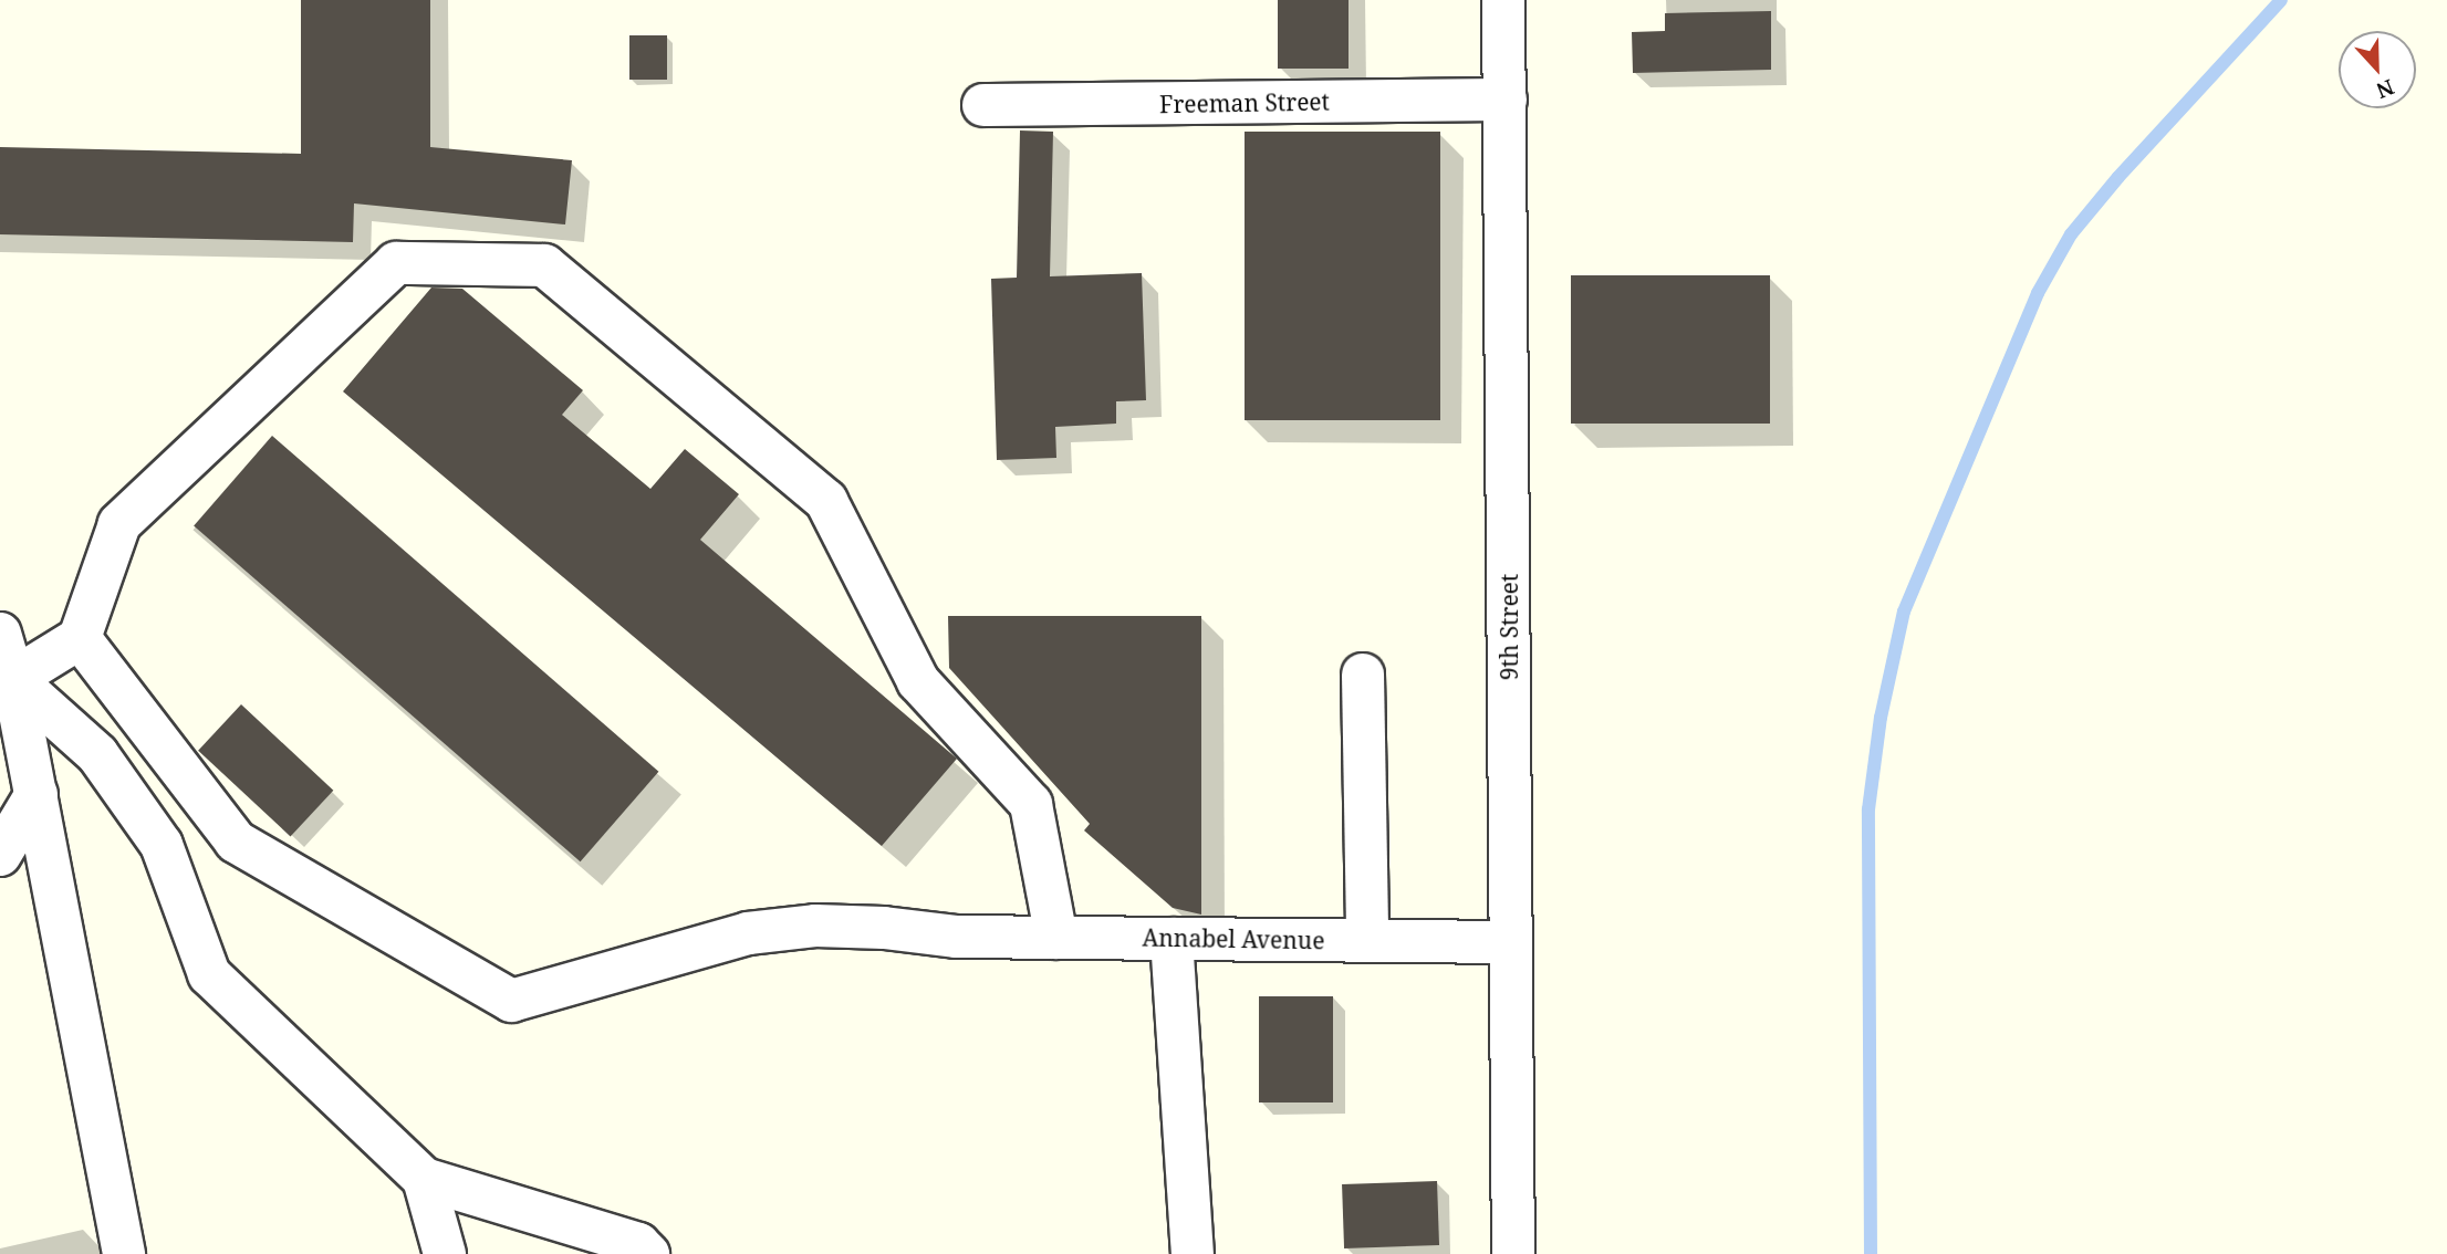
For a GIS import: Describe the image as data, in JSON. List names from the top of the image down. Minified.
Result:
{"streets":{"street":["Freeman Street","9th Street","Annabel Avenue"]},"crossings":[["Freeman Street","9th Street"],["9th Street","Annabel Avenue"]],"north":"bottom"}
